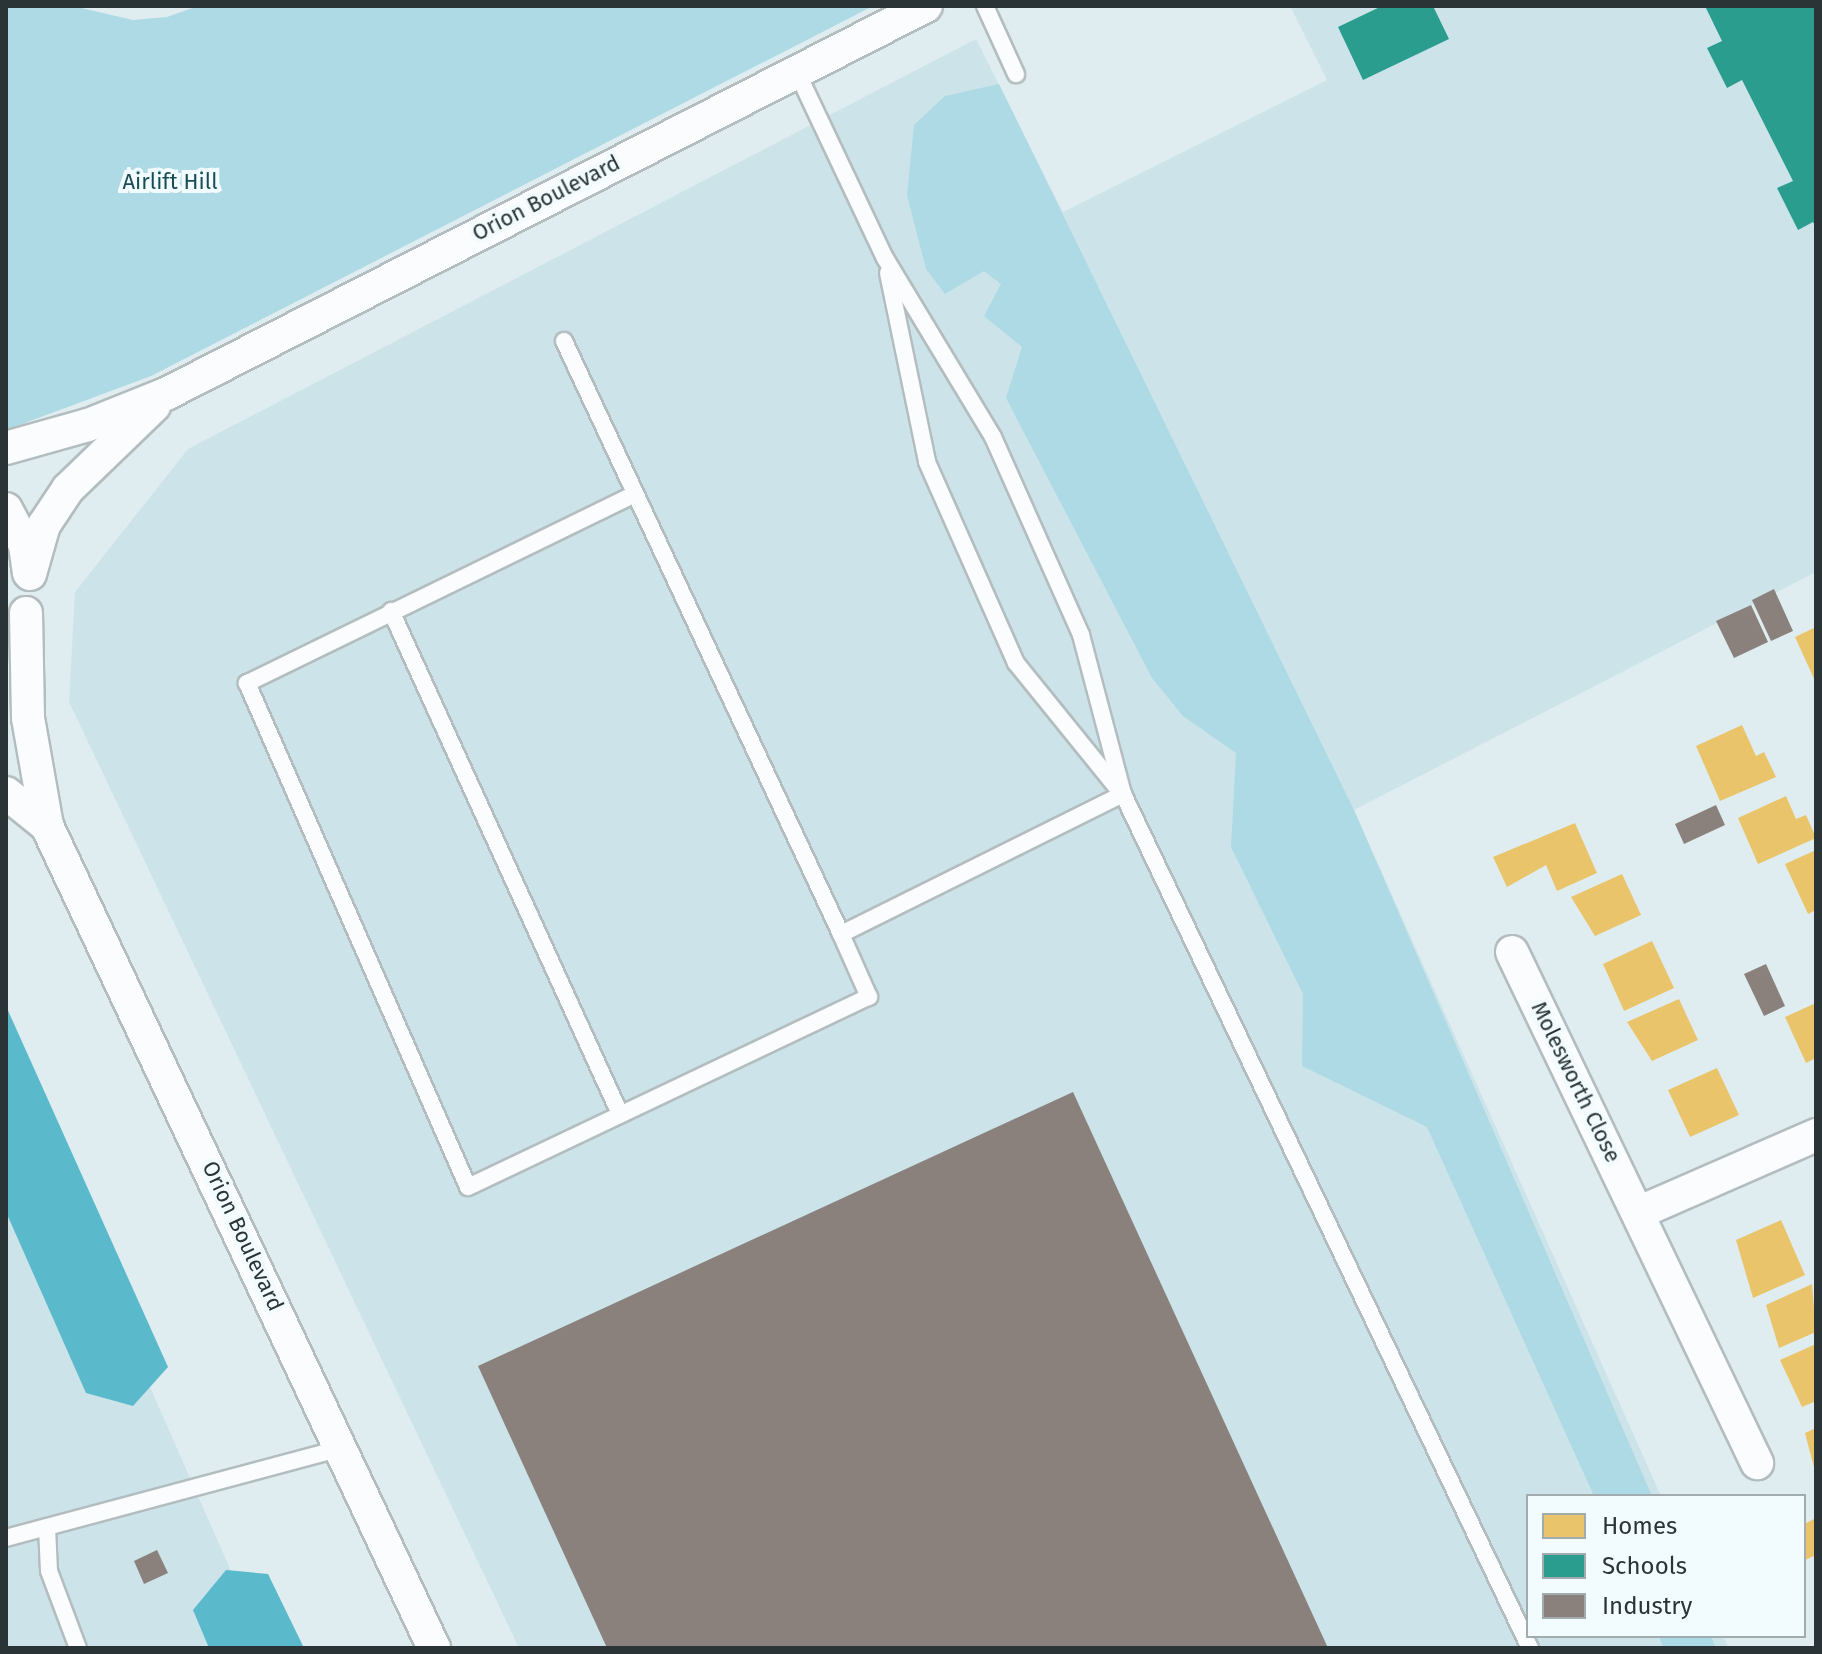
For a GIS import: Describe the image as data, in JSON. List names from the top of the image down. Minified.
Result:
{"streets":{"street":["Orion Boulevard","Molesworth Close"]},"parks":["Airlift Hill"],"legend":["Homes","Schools","Industry"]}
